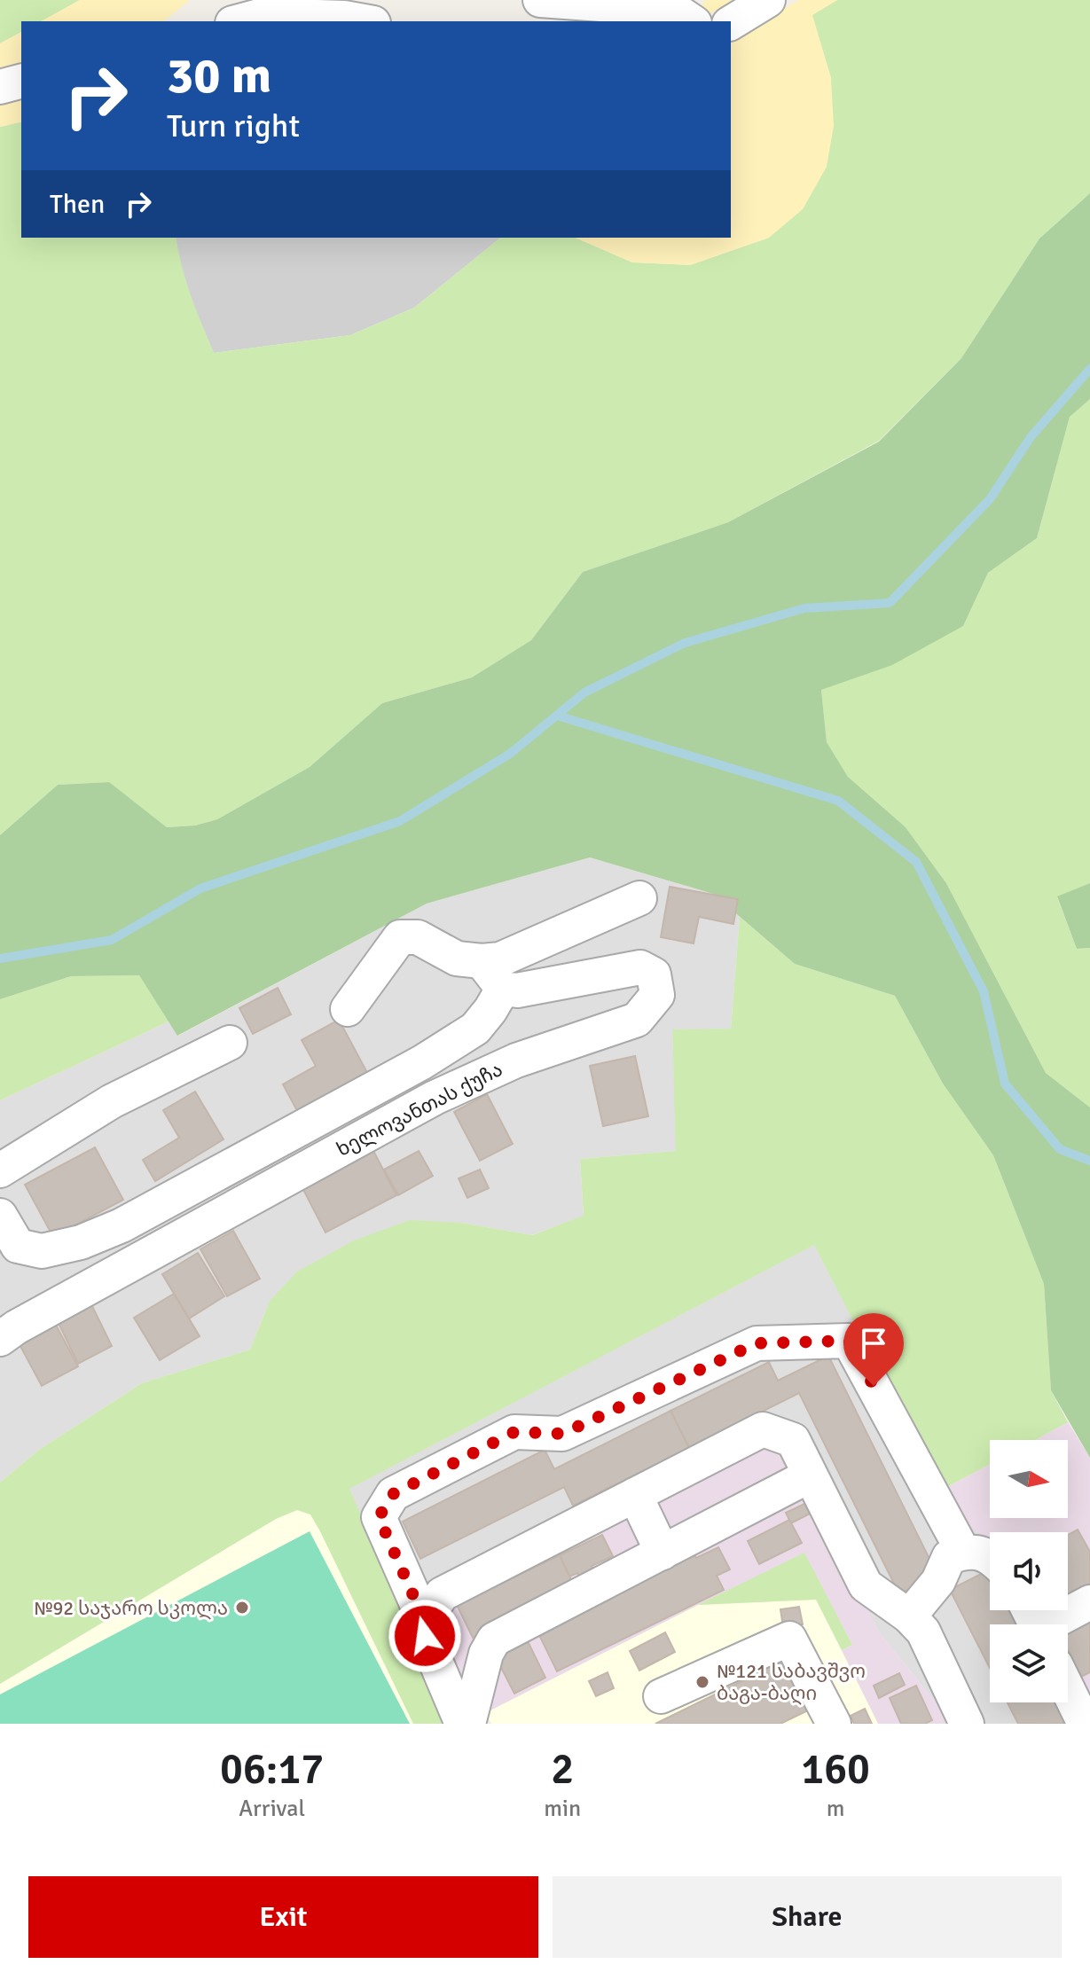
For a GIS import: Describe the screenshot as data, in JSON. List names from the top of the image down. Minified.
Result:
{"streets":{"street":["ხელოვანთას ქუჩა"]},"places":["№92 საჯარო სკოლა","№121 საბავშვო ბაგა-ბაღი"],"north":"right","page":{"turn":["30 m","Turn right"],"then":"Then","eta":["06:17","Arrival","2","min","160","m"],"buttons":["Exit","Share"]}}
